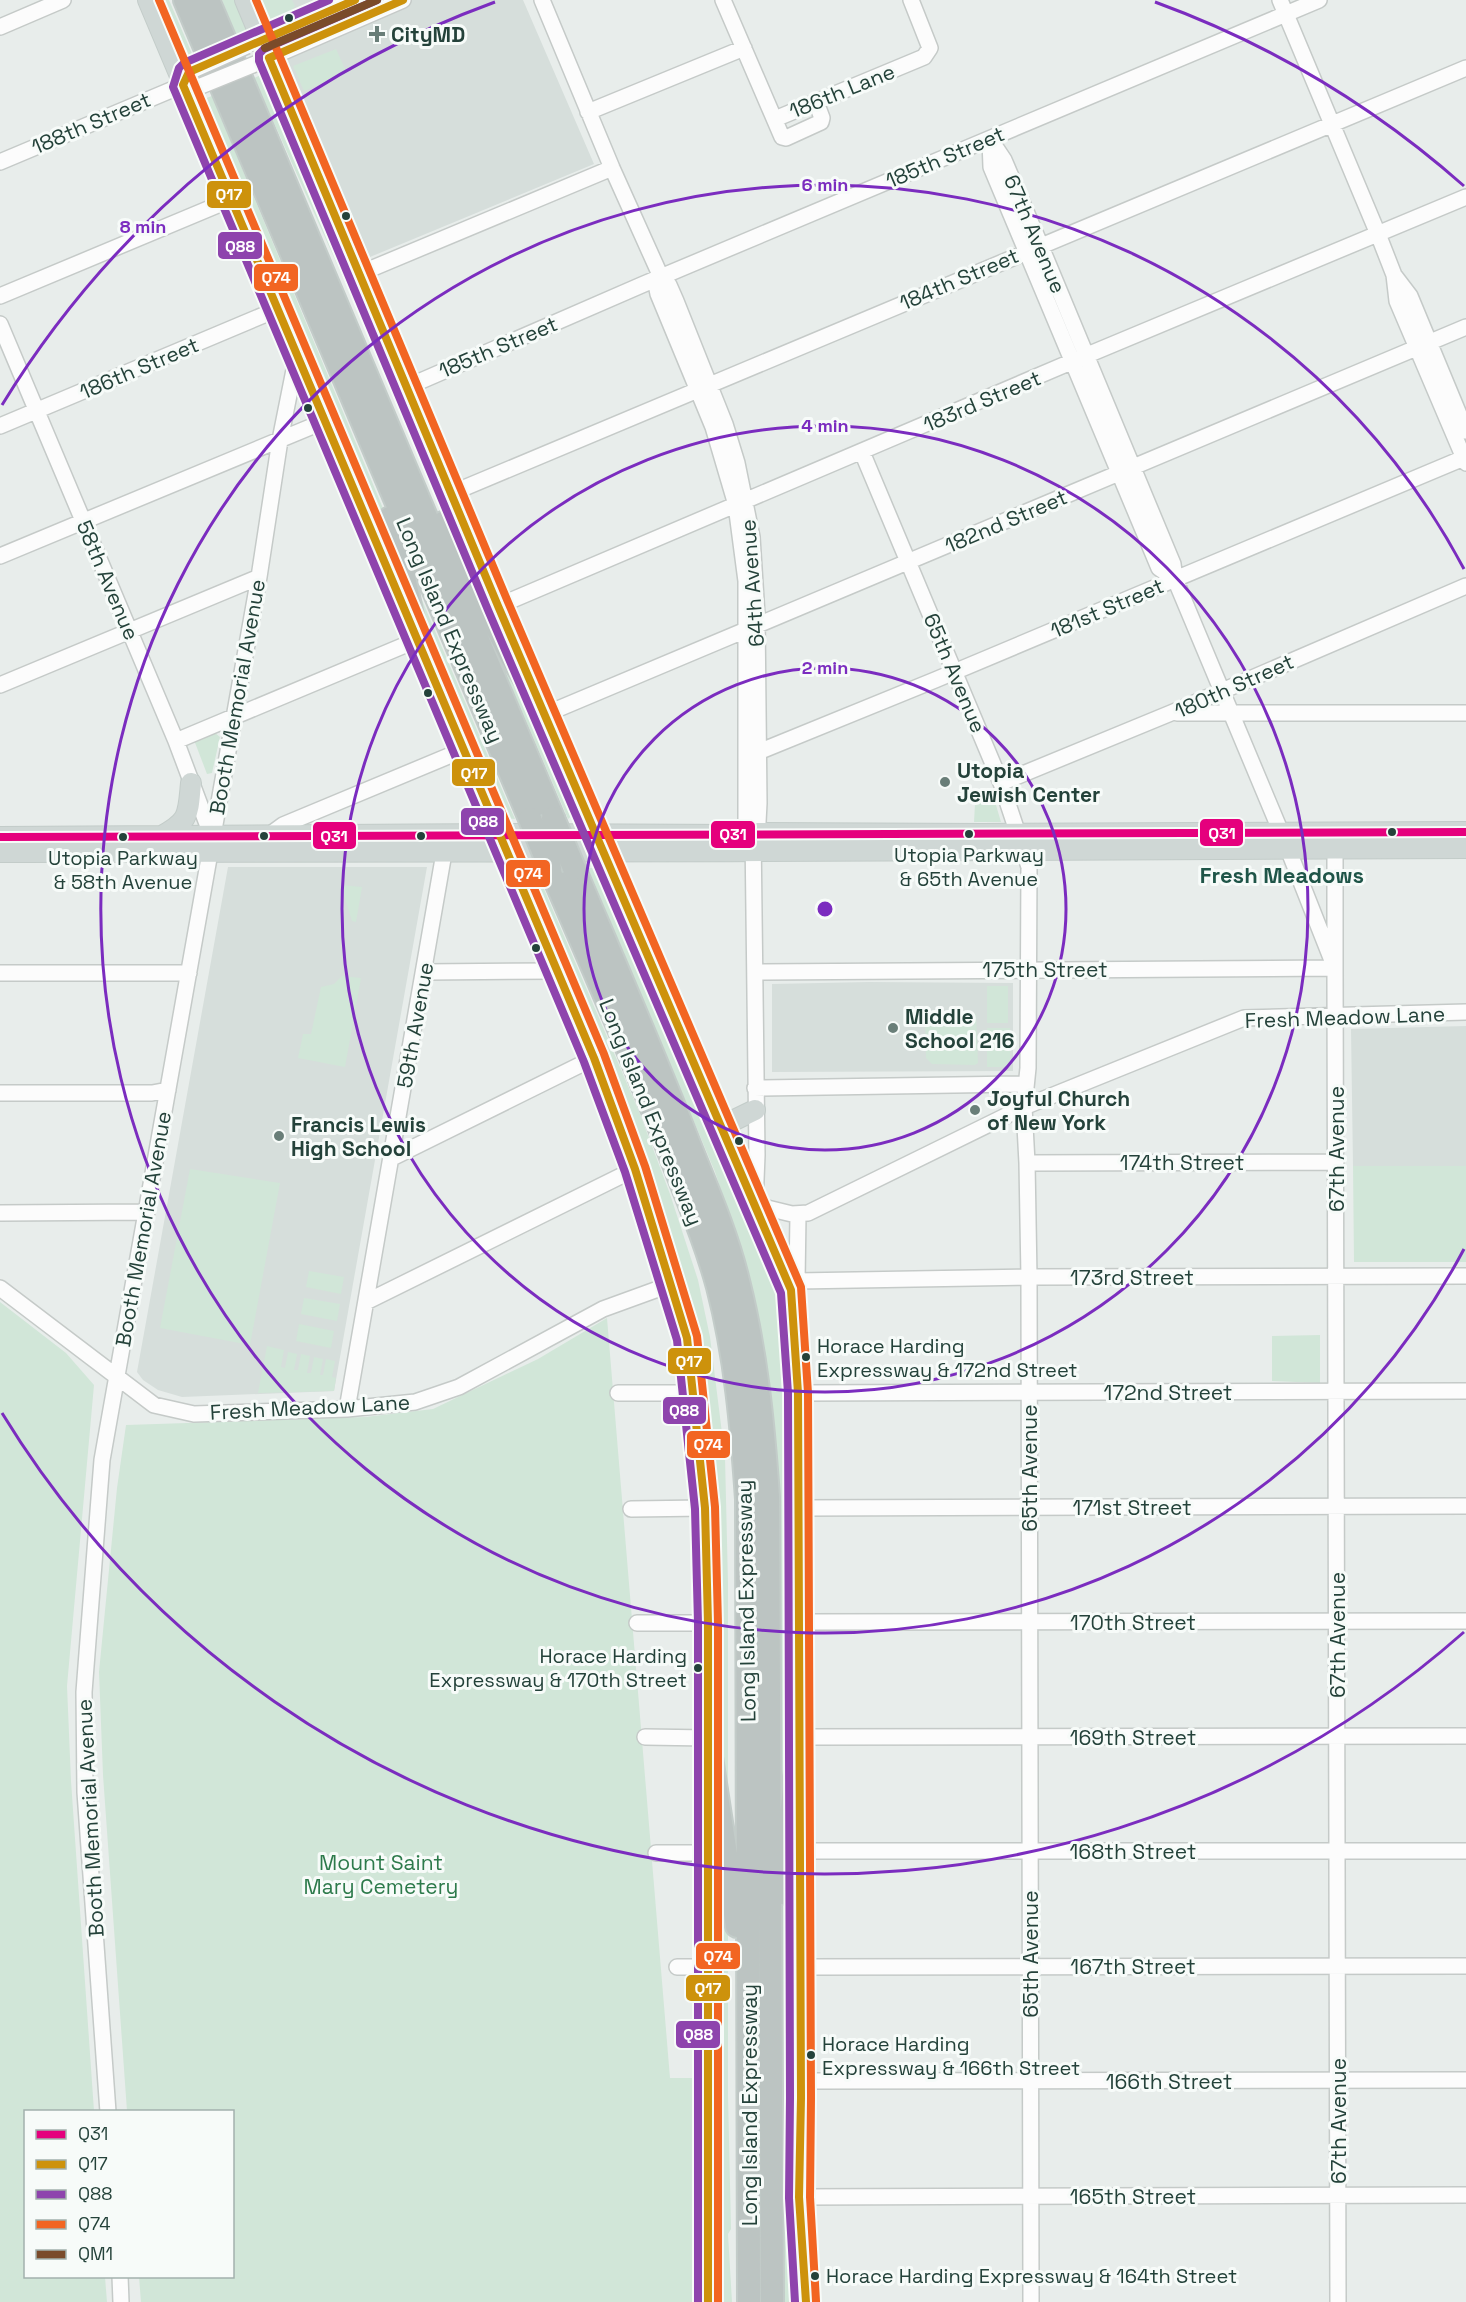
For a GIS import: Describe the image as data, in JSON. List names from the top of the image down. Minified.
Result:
{"streets":{"highway":["Long Island Expressway"],"street":["186th Lane","188th Street","185th Street","67th Avenue","184th Street","186th Street","183rd Street","182nd Street","58th Avenue","64th Avenue","181st Street","65th Avenue","180th Street","Booth Memorial Avenue","175th Street","Fresh Meadow Lane","59th Avenue","174th Street","173rd Street","172nd Street","171st Street","170th Street","169th Street","168th Street","167th Street","166th Street","165th Street"]},"crossings":[["185th Street","67th Avenue"],["185th Street","64th Avenue"],["67th Avenue","184th Street"],["67th Avenue","183rd Street"],["67th Avenue","182nd Street"],["67th Avenue","181st Street"],["67th Avenue","180th Street"],["67th Avenue","175th Street"],["67th Avenue","Fresh Meadow Lane"],["67th Avenue","174th Street"],["67th Avenue","173rd Street"],["67th Avenue","172nd Street"],["67th Avenue","171st Street"],["67th Avenue","170th Street"],["67th Avenue","169th Street"],["67th Avenue","168th Street"],["67th Avenue","167th Street"],["67th Avenue","166th Street"],["67th Avenue","165th Street"],["184th Street","64th Avenue"],["186th Street","58th Avenue"],["183rd Street","64th Avenue"],["183rd Street","65th Avenue"],["182nd Street","64th Avenue"],["182nd Street","65th Avenue"],["58th Avenue","Booth Memorial Avenue"],["64th Avenue","181st Street"],["64th Avenue","175th Street"],["181st Street","65th Avenue"],["65th Avenue","180th Street"],["65th Avenue","175th Street"],["65th Avenue","Fresh Meadow Lane"],["65th Avenue","174th Street"],["65th Avenue","173rd Street"],["65th Avenue","172nd Street"],["65th Avenue","171st Street"],["65th Avenue","170th Street"],["65th Avenue","169th Street"],["65th Avenue","168th Street"],["65th Avenue","167th Street"],["65th Avenue","166th Street"],["65th Avenue","165th Street"],["Booth Memorial Avenue","Fresh Meadow Lane"],["Fresh Meadow Lane","59th Avenue"]],"districts":["Fresh Meadows"],"parks":["Mount Saint Mary Cemetery"],"places":{"health":["CityMD"],"other":["Utopia Jewish Center","Utopia Parkway & 65th Avenue","Utopia Parkway & 58th Avenue","Middle School 216","Joyful Church of New York","Francis Lewis High School","Horace Harding Expressway & 172nd Street","Horace Harding Expressway & 170th Street","Horace Harding Expressway & 166th Street","Horace Harding Expressway & 164th Street"]},"lines":["transit line Q17","transit line Q88","transit line Q74","transit line QM1","transit line Q31"],"legend":["Q31","Q17","Q88","Q74","QM1"],"rings":["6 min","8 min","4 min","2 min"]}
